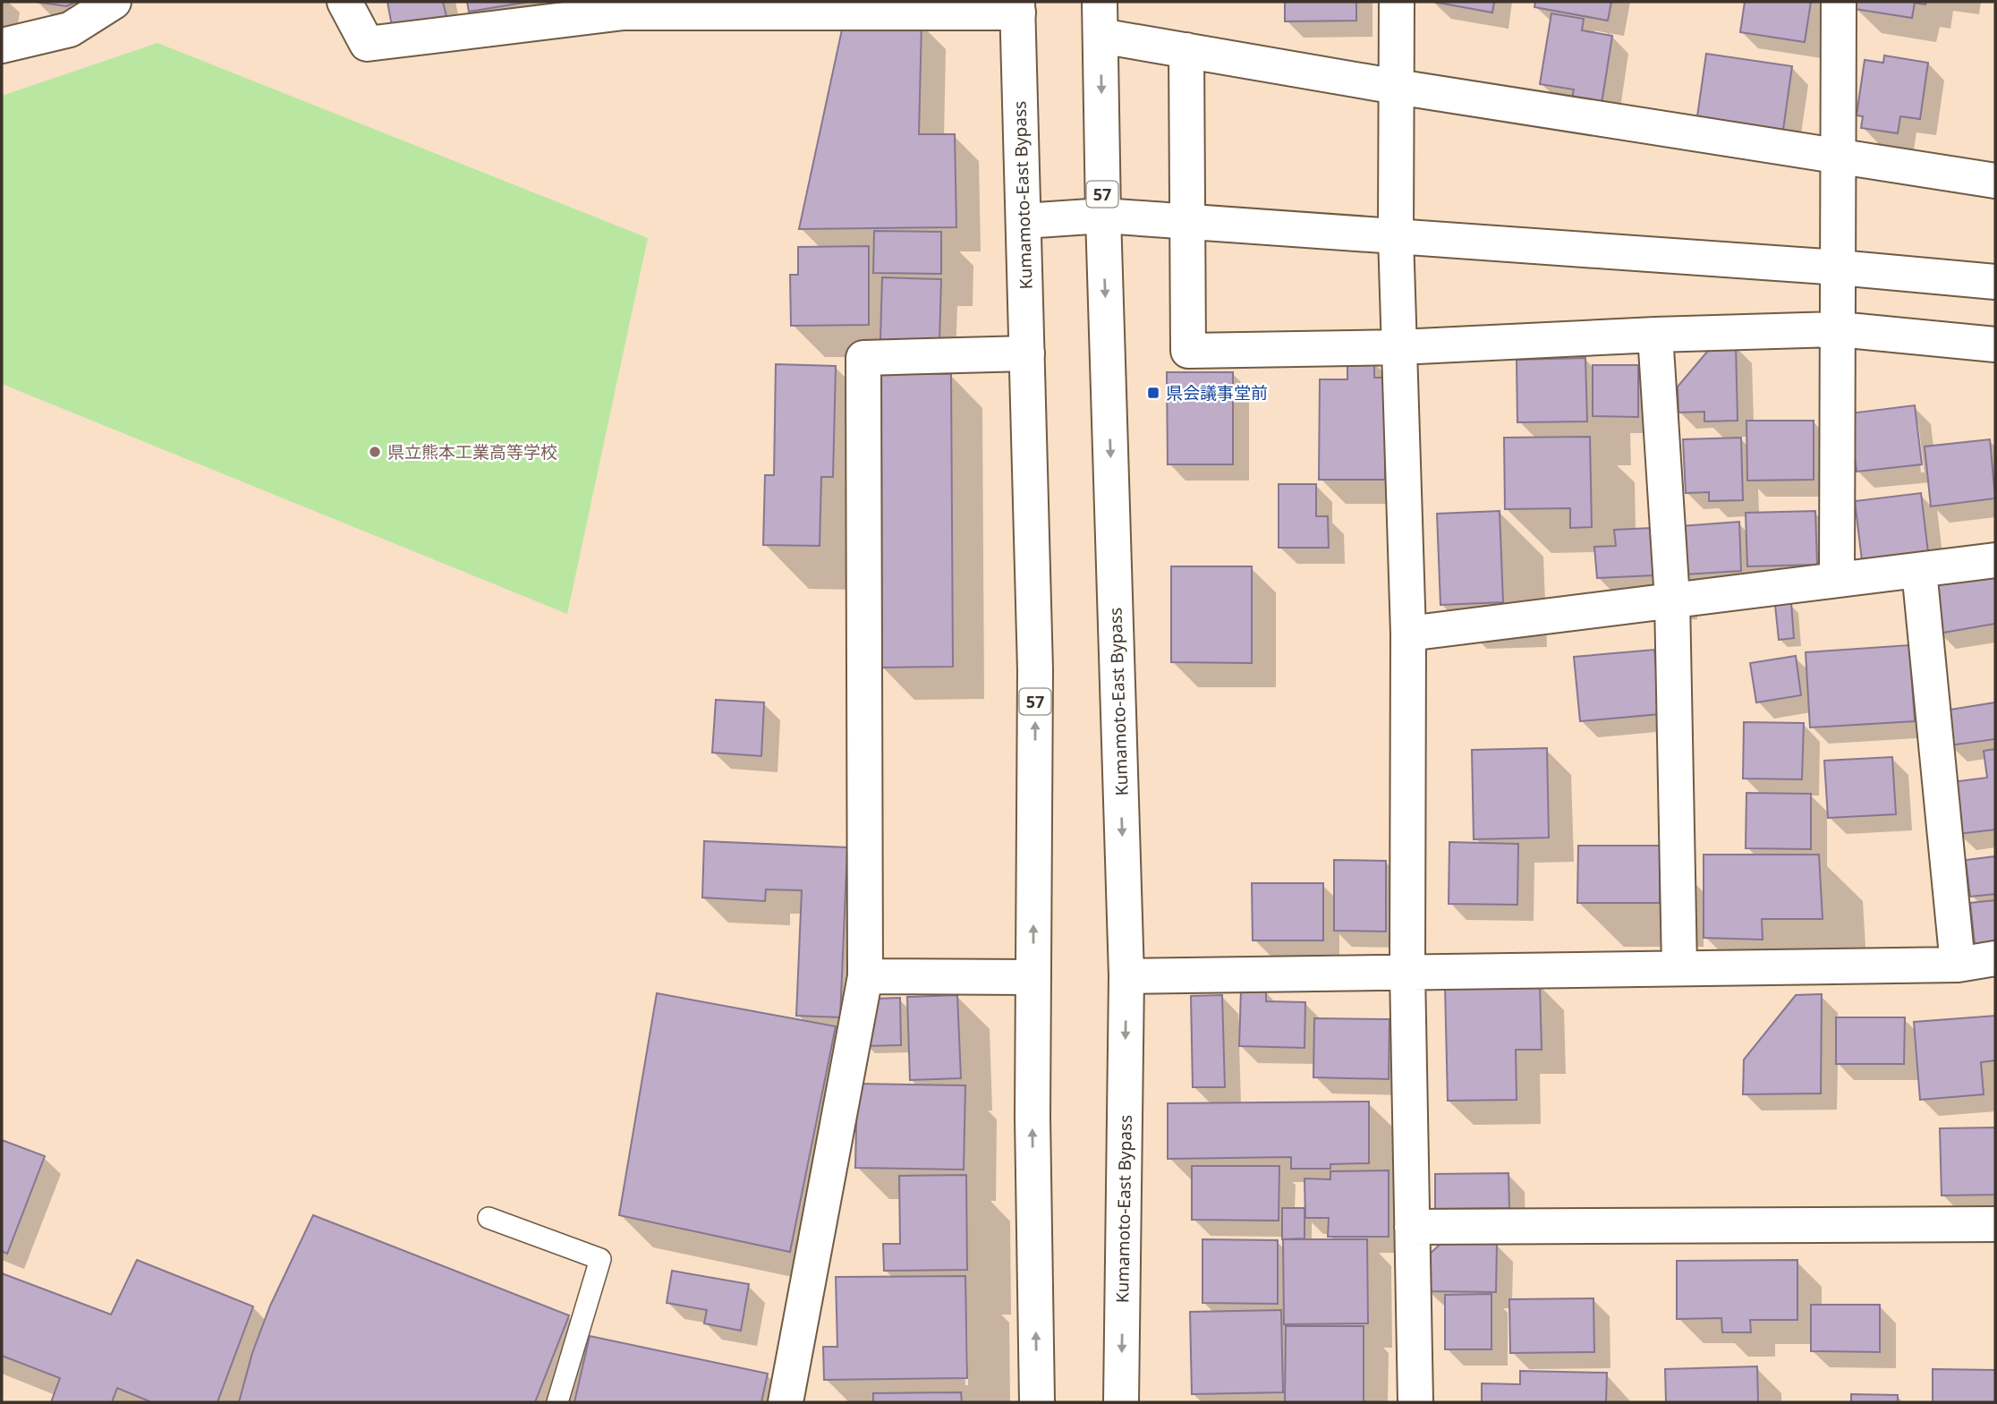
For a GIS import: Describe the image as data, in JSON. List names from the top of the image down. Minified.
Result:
{"streets":{"main road":["57","Kumamoto-East Bypass"]},"places":{"transit":["県会議事堂前"],"other":["県立熊本工業高等学校"]}}
